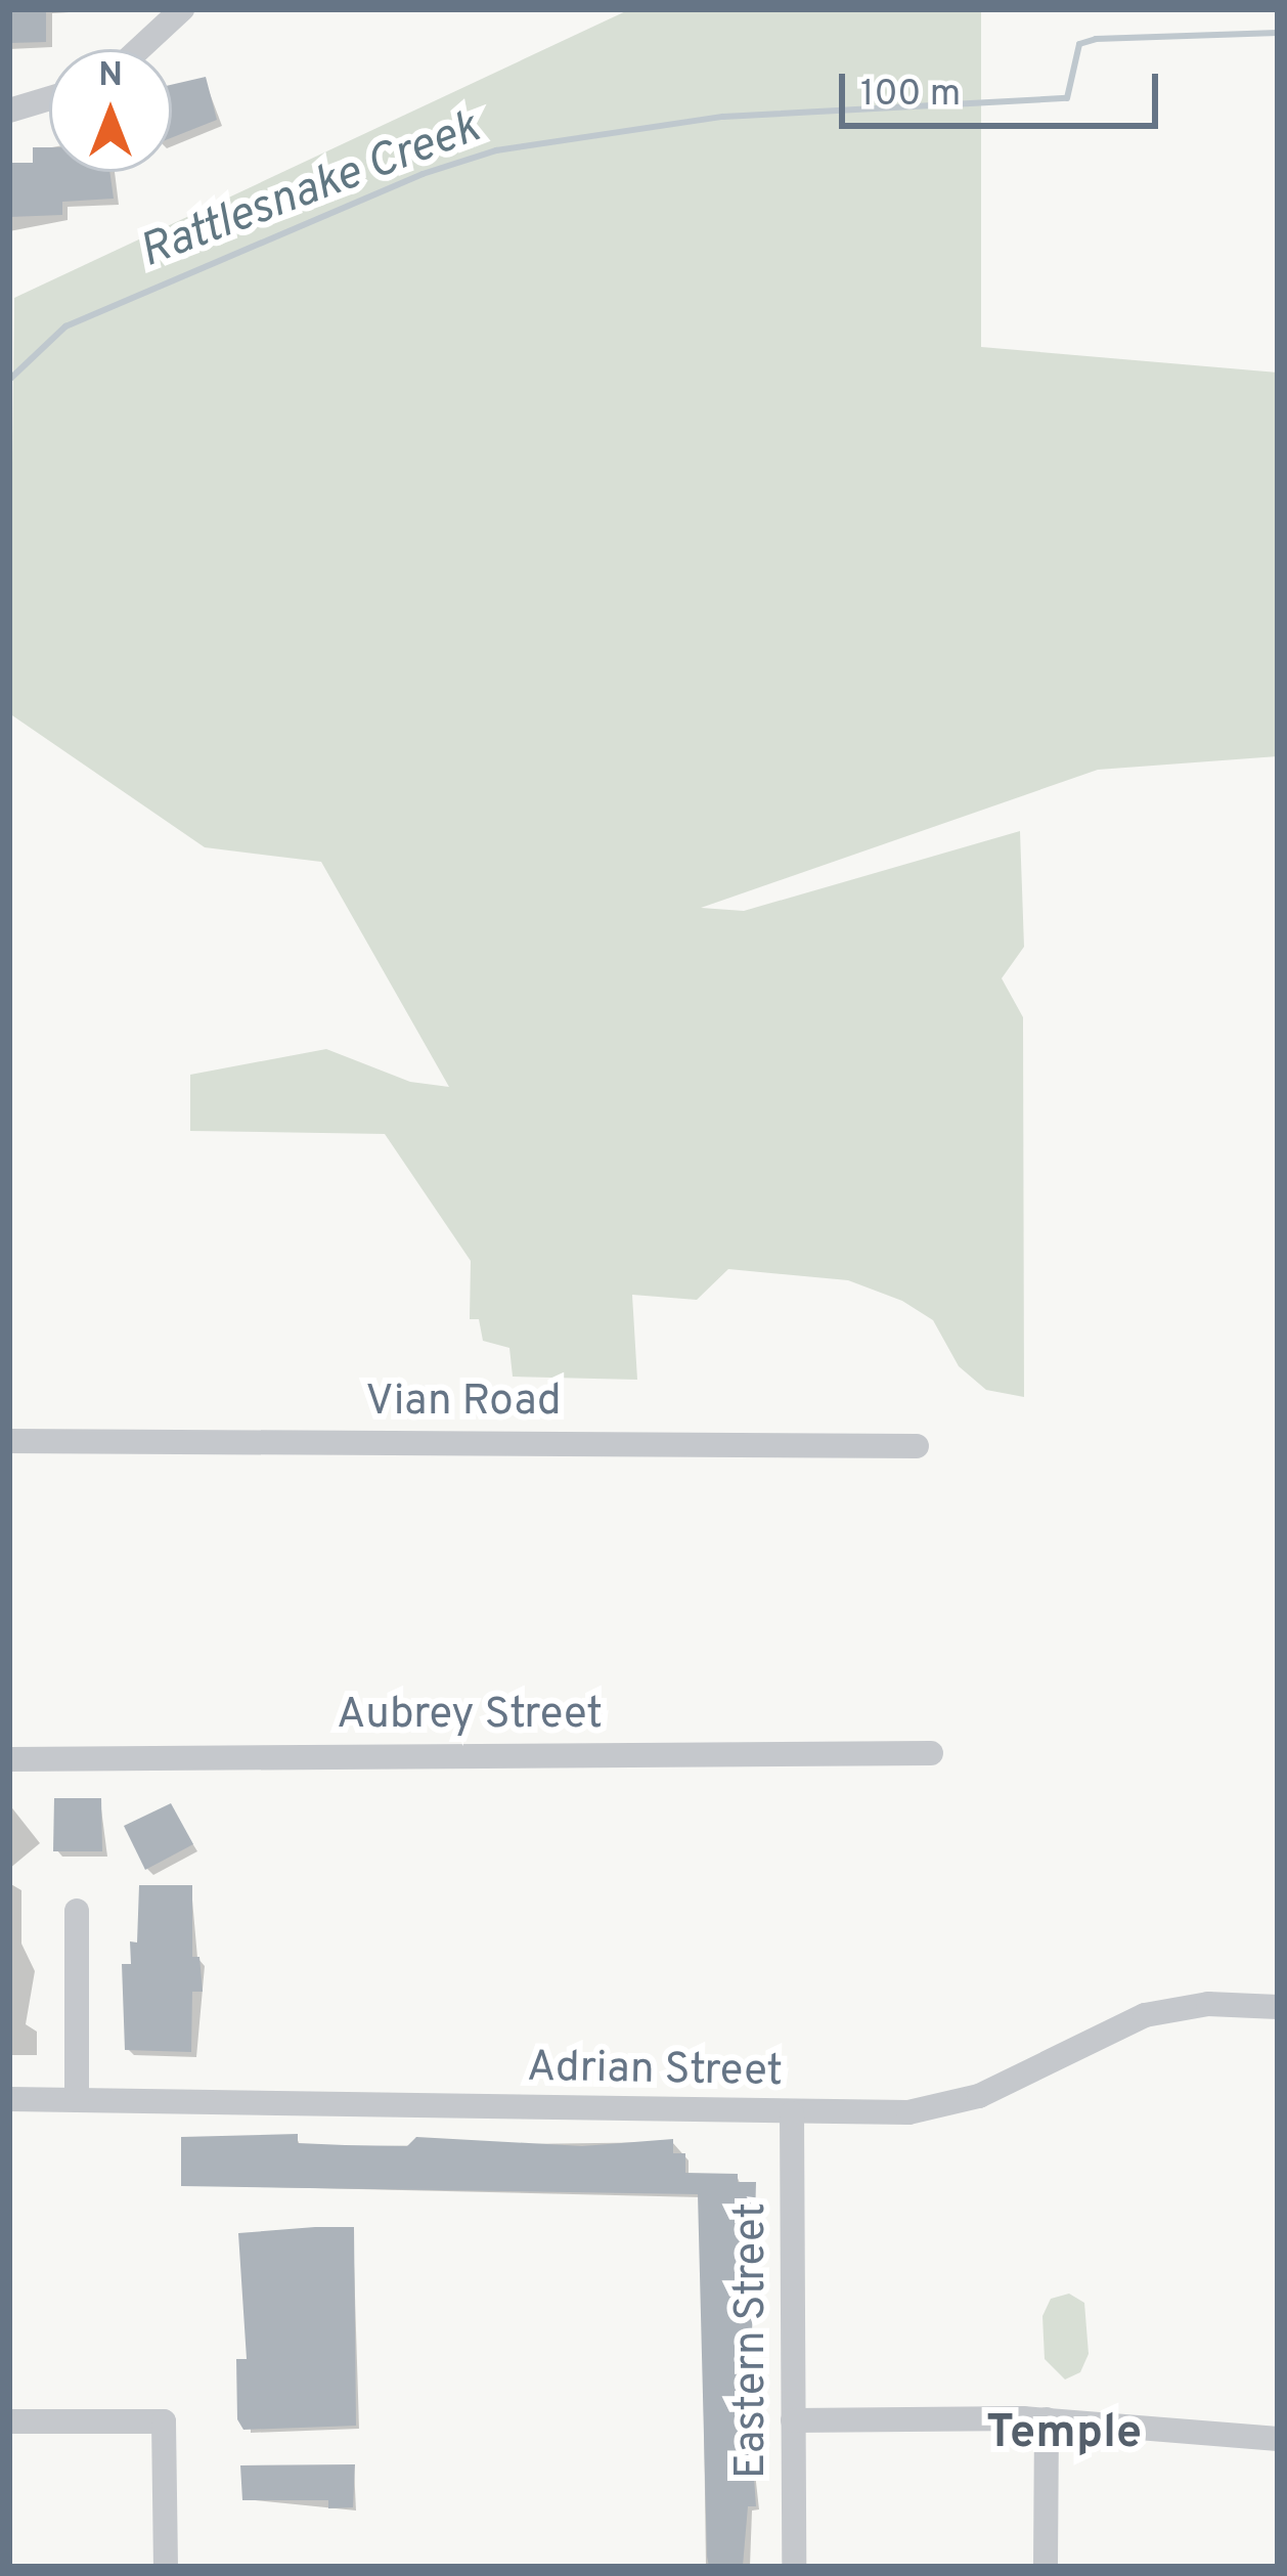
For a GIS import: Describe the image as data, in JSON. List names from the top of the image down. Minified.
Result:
{"streets":{"street":["Vian Road","Aubrey Street","Adrian Street","Eastern Street"]},"crossings":[["Adrian Street","Eastern Street"]],"districts":["Temple"],"water":["Rattlesnake Creek"],"scale_bar":"100 m","north":"top"}
